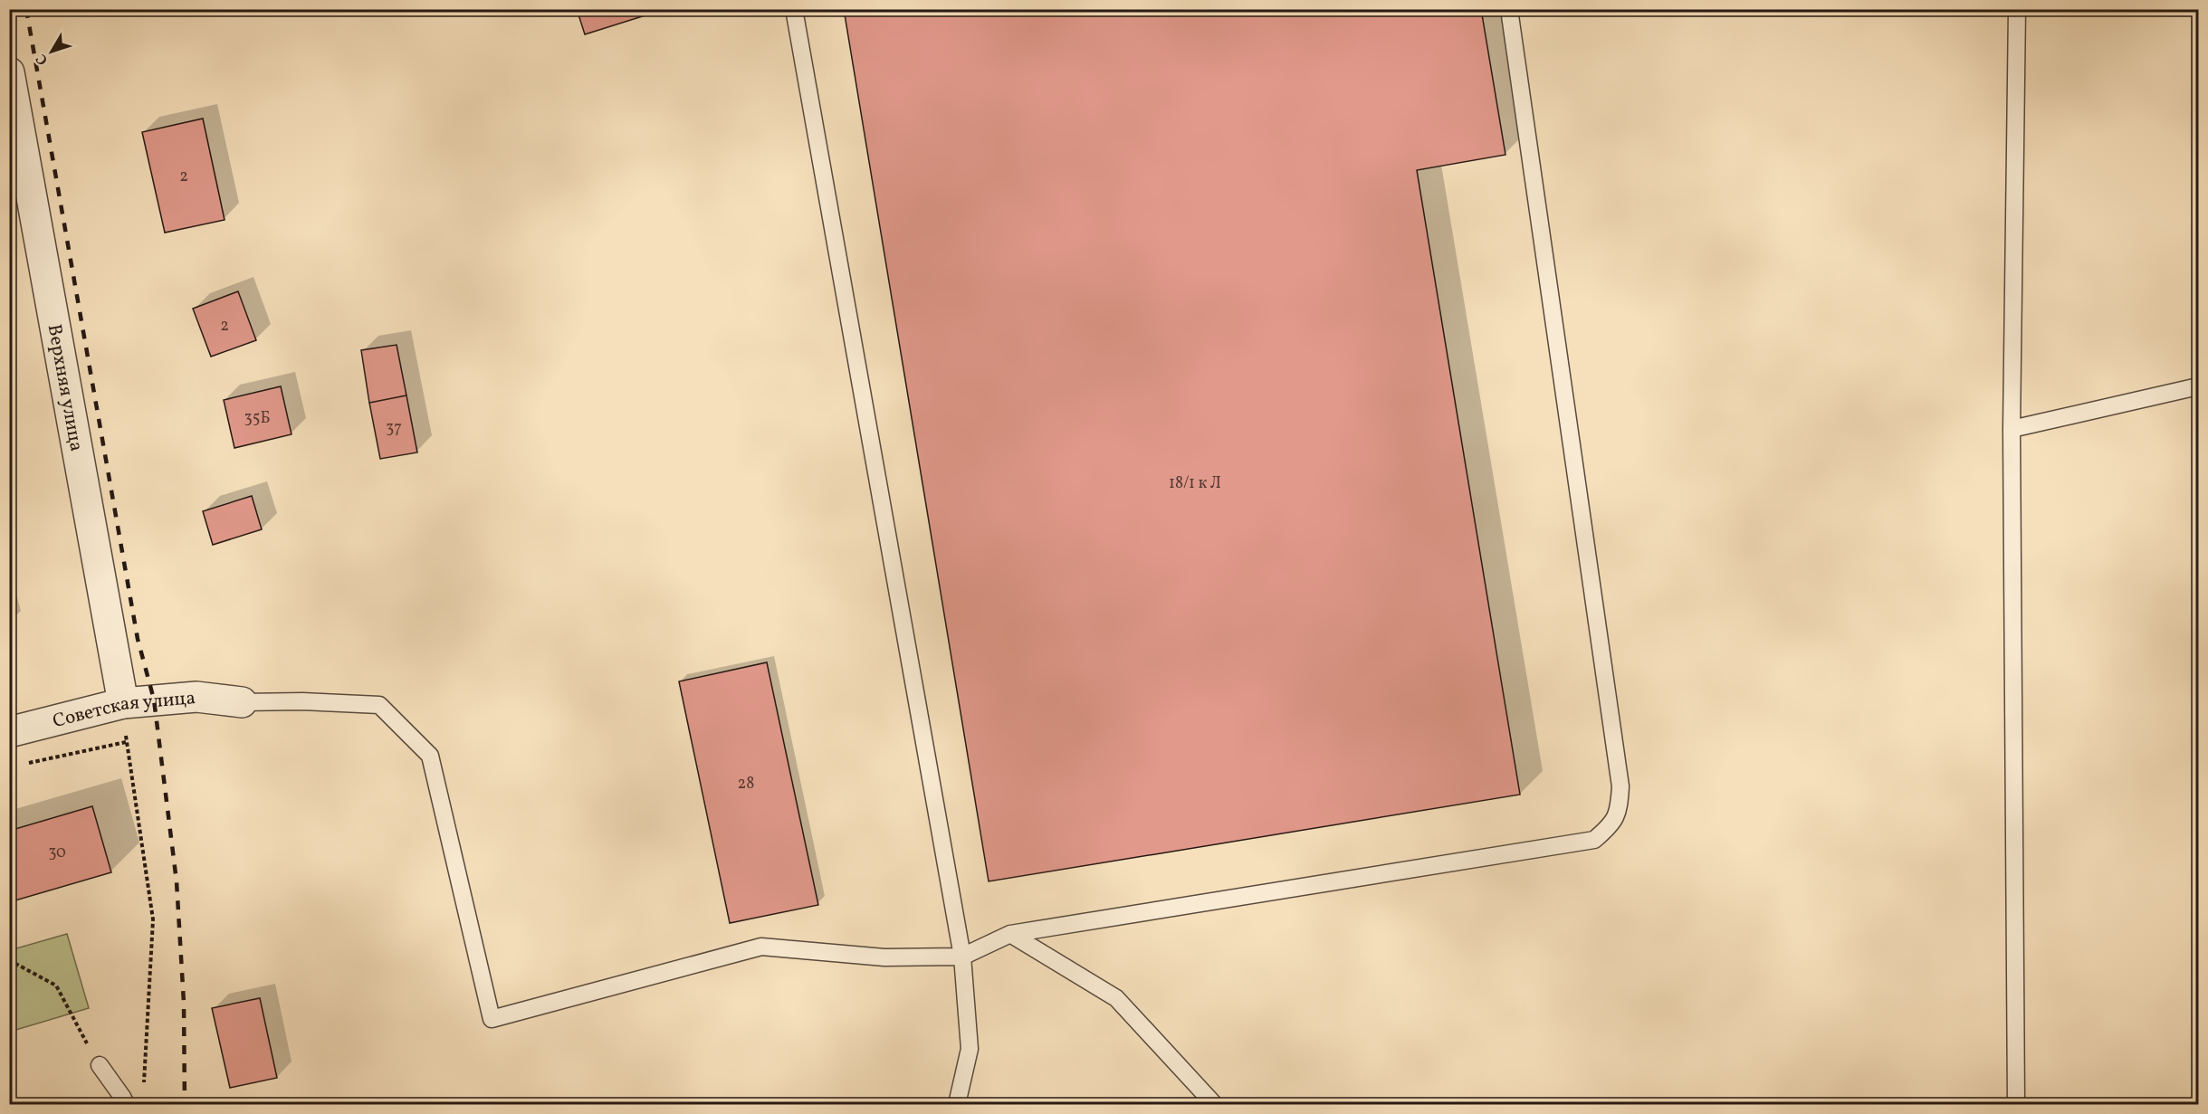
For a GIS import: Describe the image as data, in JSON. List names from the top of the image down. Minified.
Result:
{"streets":{"street":["Верхняя улица","Советская улица"]},"crossings":[["Верхняя улица","Советская улица"]],"house_numbers":["2","2","35Б","37","18/1 к Л","28","30"],"north":"bottom left"}
